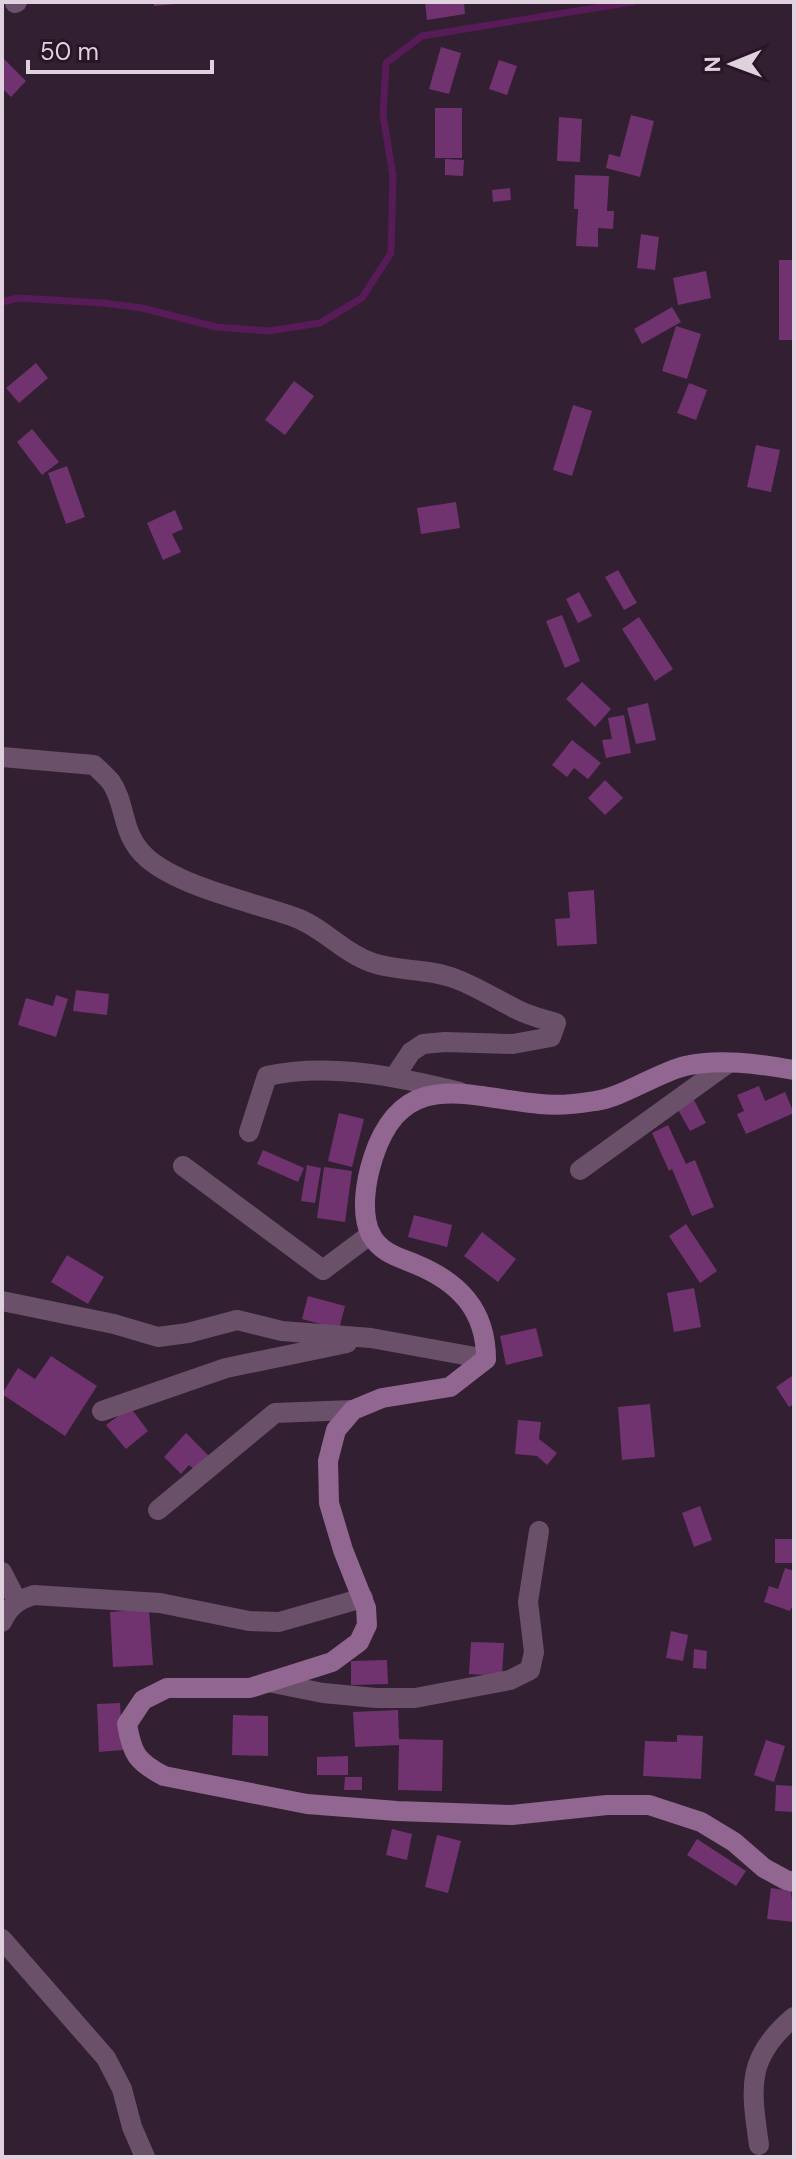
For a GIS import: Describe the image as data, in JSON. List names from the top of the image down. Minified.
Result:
{"scale_bar":"50 m","north":"left"}
